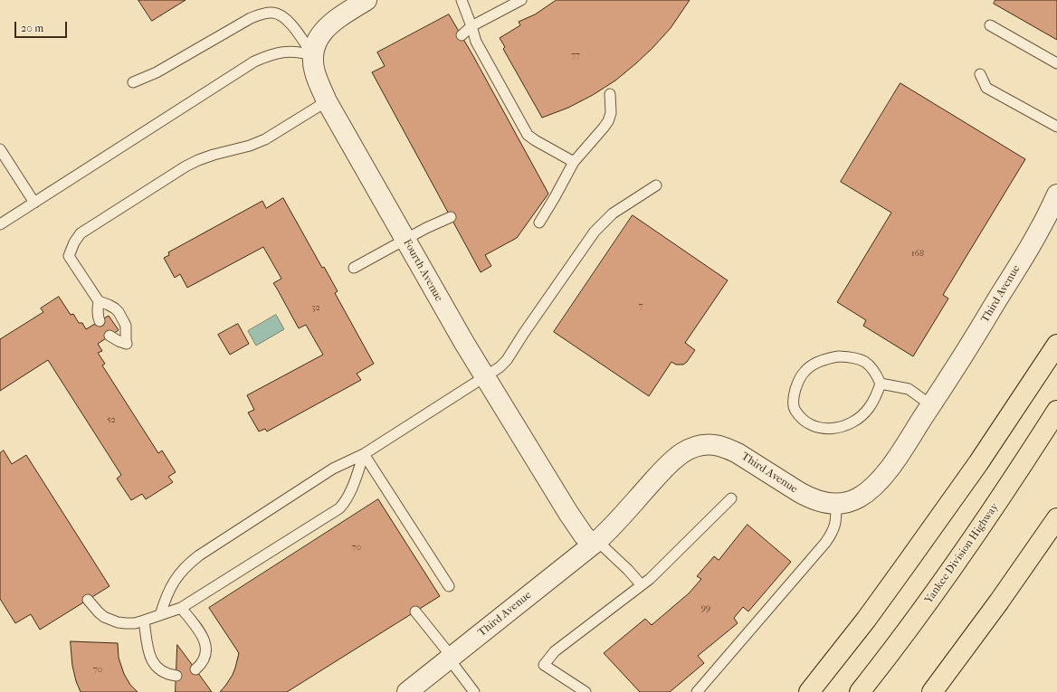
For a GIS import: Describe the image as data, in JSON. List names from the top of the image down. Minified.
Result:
{"streets":{"highway":["Yankee Division Highway"],"street":["Fourth Avenue","Third Avenue"]},"crossings":[["Fourth Avenue","Third Avenue"]],"house_numbers":["77","168","7","32","52","70","99","70"],"scale_bar":"20 m"}
